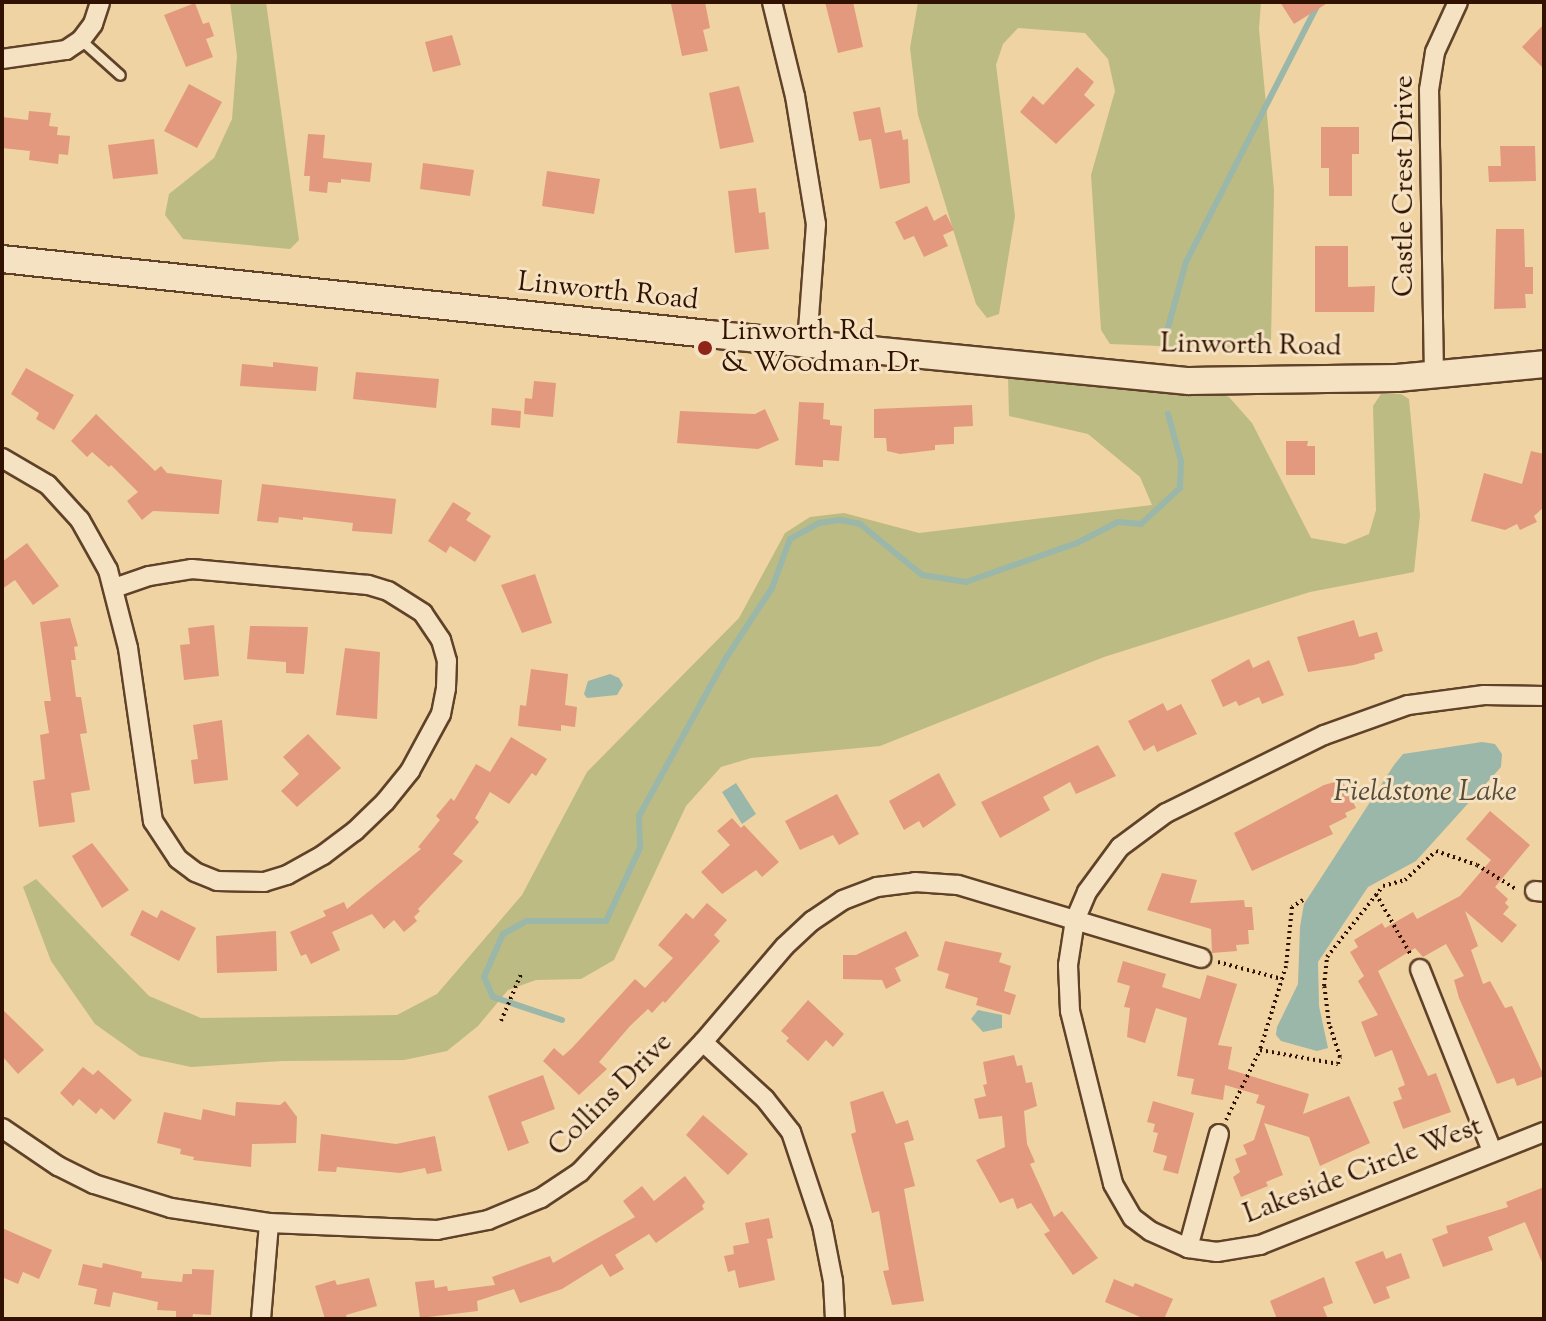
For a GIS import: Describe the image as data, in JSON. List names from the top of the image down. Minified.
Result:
{"streets":{"main road":["Linworth Road"],"street":["Castle Crest Drive","Collins Drive","Lakeside Circle West"]},"crossings":[["Castle Crest Drive","Linworth Road"],["Collins Drive","Lakeside Circle West"]],"water":["Fieldstone Lake"],"places":["Linworth Rd & Woodman Dr"]}
